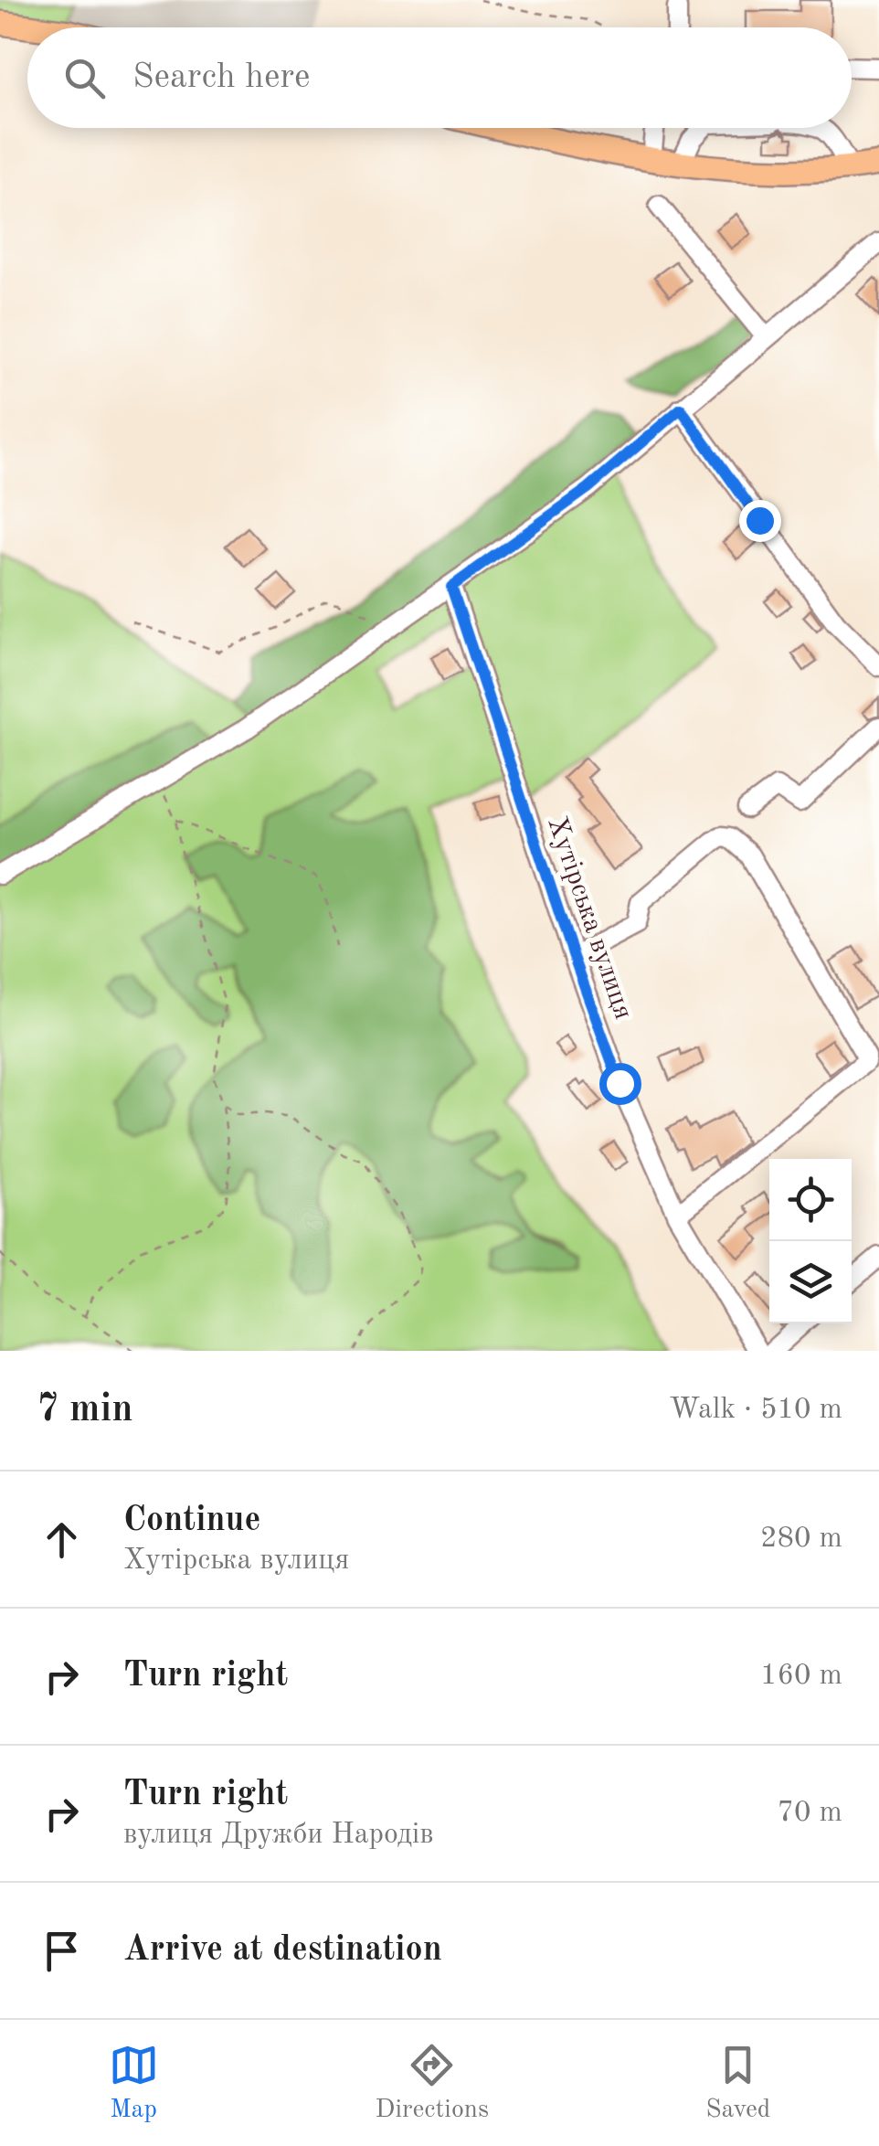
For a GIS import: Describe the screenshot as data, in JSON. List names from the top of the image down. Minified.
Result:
{"streets":{"street":["Хутірська вулиця"]},"page":{"search":"Search here","heading":["7 min","Walk · 510 m"],"list":[["Continue","Хутірська вулиця","280 m"],["Turn right","160 m"],["Turn right","вулиця Дружби Народів","70 m"],"Arrive at destination"],"nav":["Map","Directions","Saved"]}}
